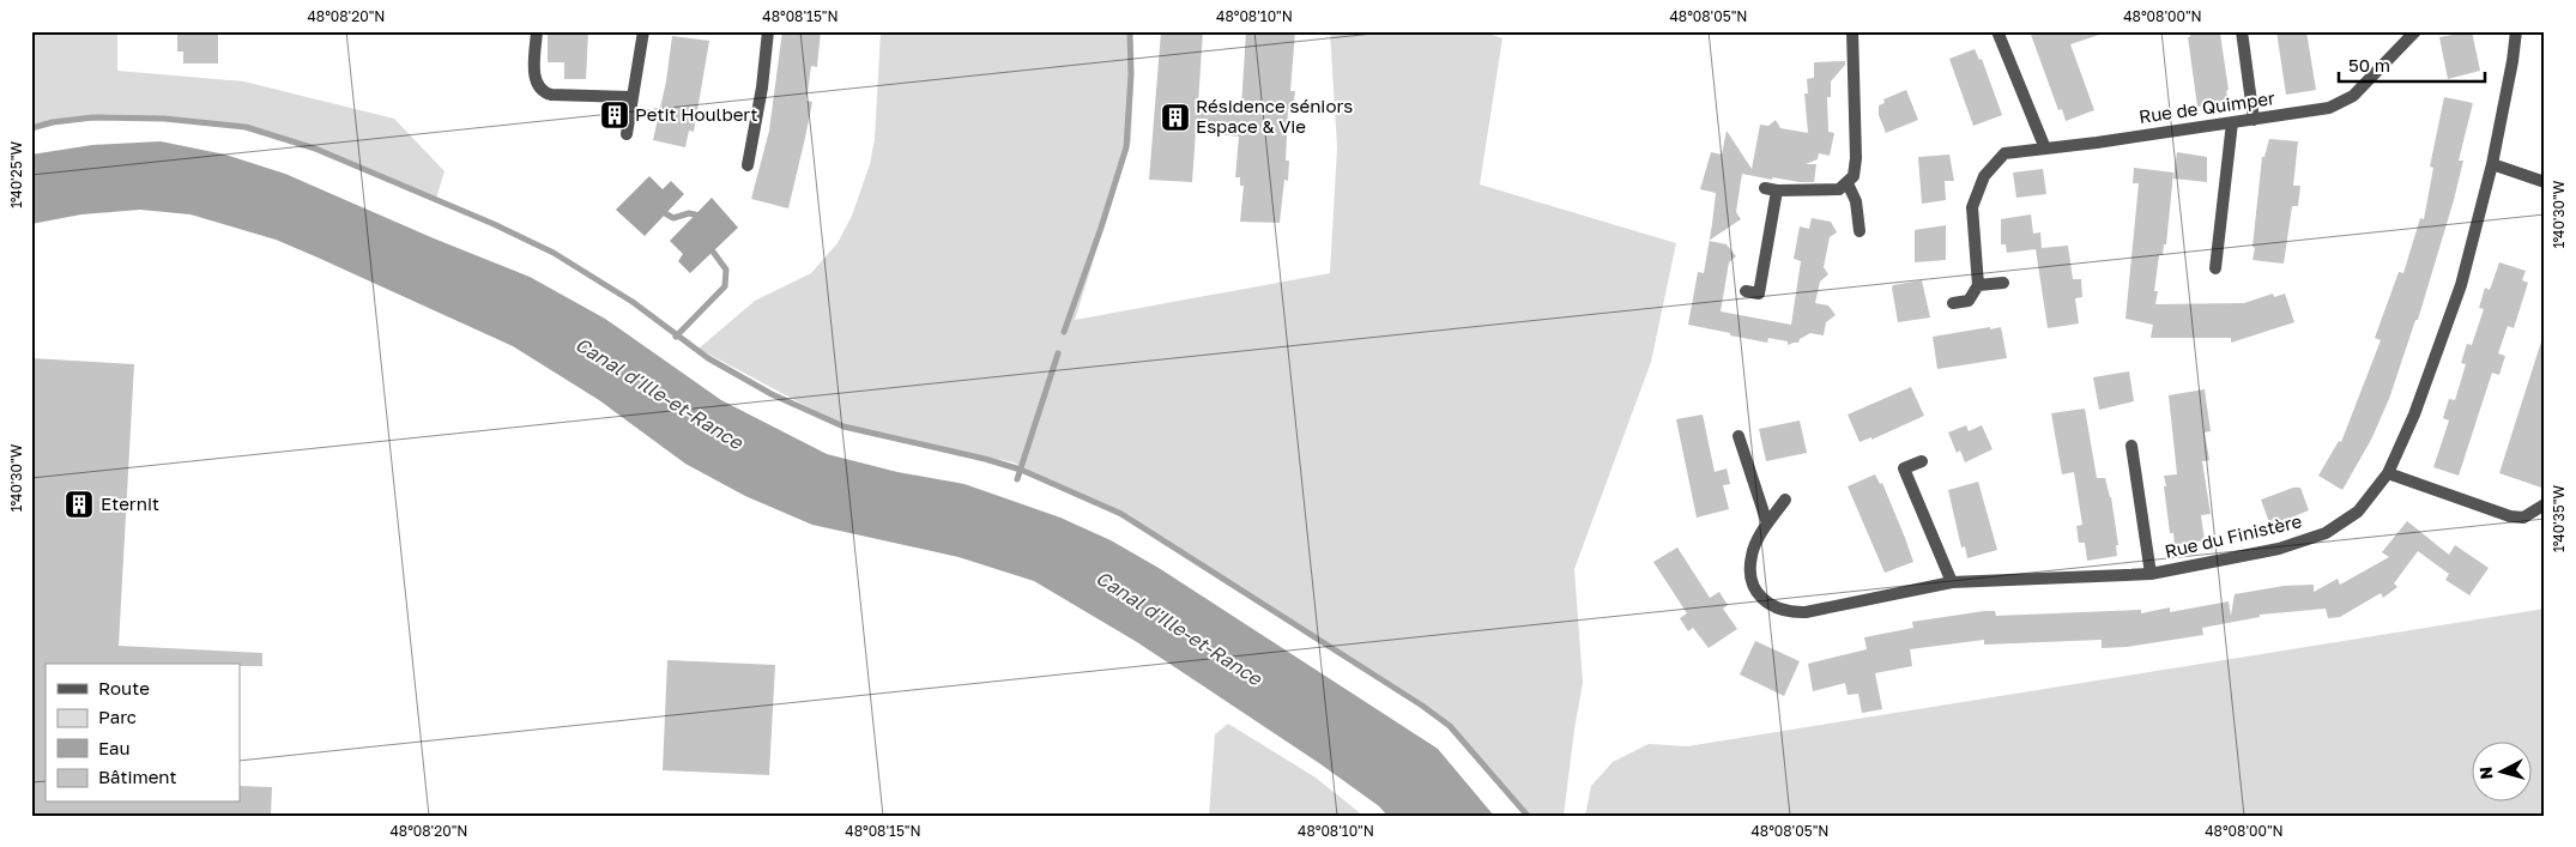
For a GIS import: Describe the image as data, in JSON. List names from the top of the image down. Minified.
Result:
{"streets":{"street":["Rue de Quimper","Rue du Finistère"]},"water":["Canal d'Ille-et-Rance"],"places":{"building":["Petit Houlbert","Résidence séniors Espace & Vie","Eternit"]},"legend":["Route","Parc","Eau","Bâtiment"],"scale_bar":"50 m","north":"left","coordinates":["48°08'20\"N","48°08'15\"N","48°08'10\"N","48°08'05\"N","48°08'00\"N","1°40'25\"W","1°40'30\"W","1°40'35\"W"]}
